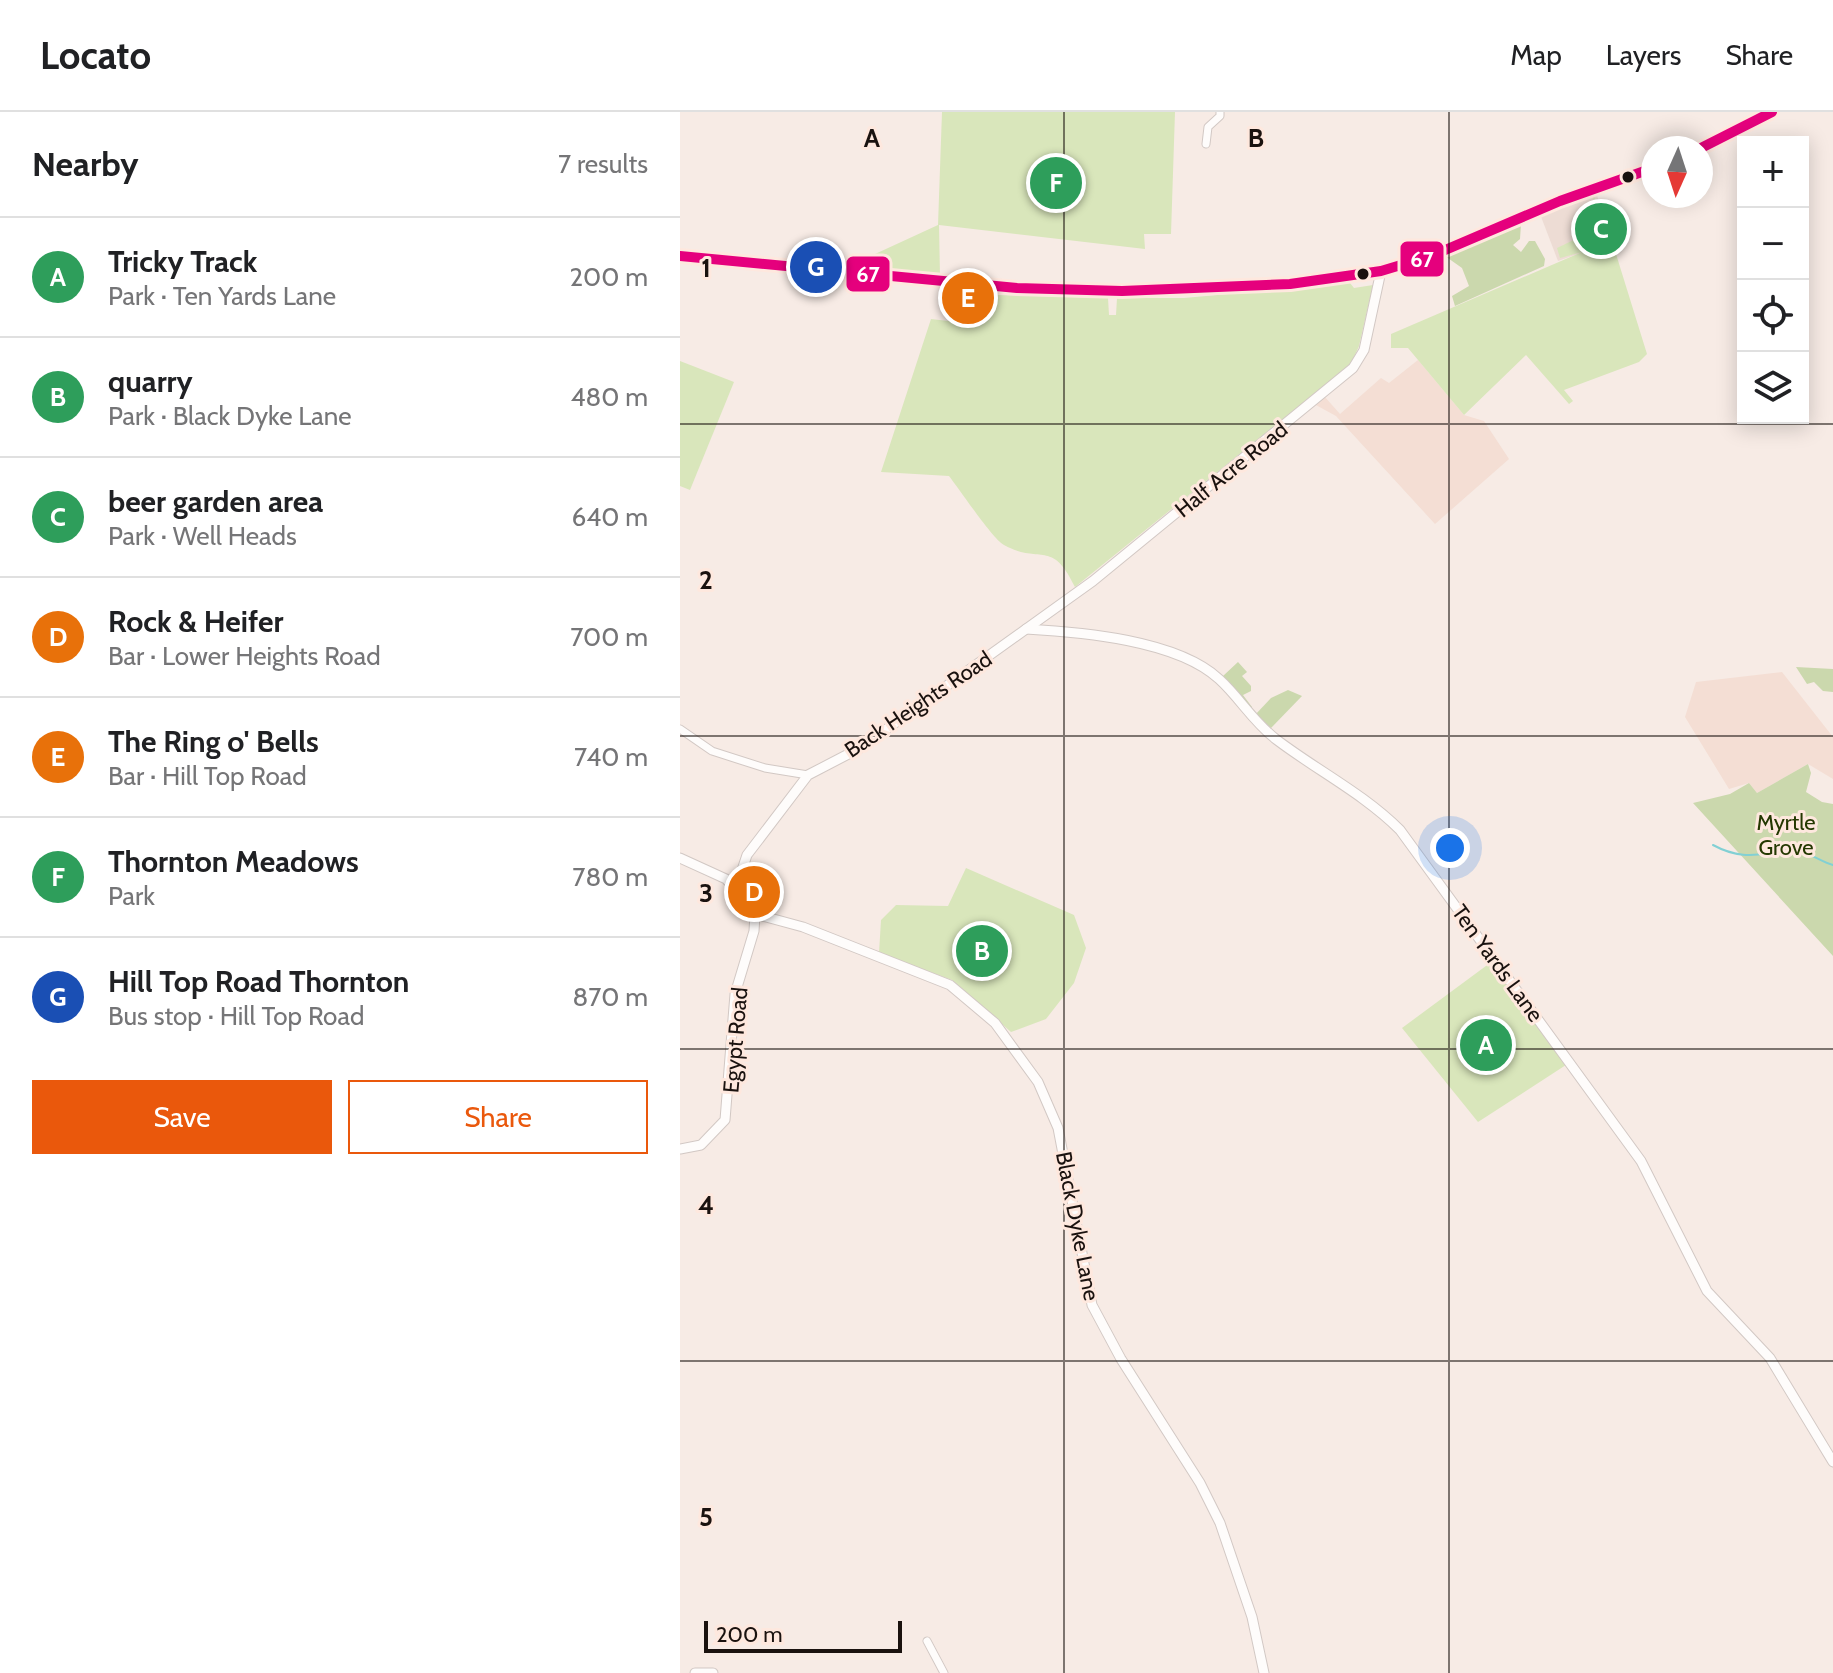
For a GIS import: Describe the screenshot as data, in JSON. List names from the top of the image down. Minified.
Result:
{"streets":{"street":["Half Acre Road","Back Heights Road","Ten Yards Lane","Egypt Road","Black Dyke Lane"]},"crossings":[["Half Acre Road","Back Heights Road"],["Half Acre Road","Ten Yards Lane"],["Back Heights Road","Ten Yards Lane"],["Egypt Road","Black Dyke Lane"]],"parks":["Myrtle Grove"],"lines":["transit line 67"],"scale_bar":"200 m","north":"bottom","page":{"header":"Locato","nav":["Map","Layers","Share"],"heading":["Nearby","7 results"],"map_buttons":["+","−"],"pins":["F","C","G","E","D","B","A"],"list":[{"mark":"A","name":"Tricky Track","note":"Park · Ten Yards Lane","value":"200 m"},{"mark":"B","name":"quarry","note":"Park · Black Dyke Lane","value":"480 m"},{"mark":"C","name":"beer garden area","note":"Park · Well Heads","value":"640 m"},{"mark":"D","name":"Rock & Heifer","note":"Bar · Lower Heights Road","value":"700 m"},{"mark":"E","name":"The Ring o' Bells","note":"Bar · Hill Top Road","value":"740 m"},{"mark":"F","name":"Thornton Meadows","note":"Park","value":"780 m"},{"mark":"G","name":"Hill Top Road Thornton","note":"Bus stop · Hill Top Road","value":"870 m"}],"buttons":["Save","Share"],"scale":"200 m"},"grid":{"columns":["A","B"],"rows":["1","2","3","4","5"]}}
